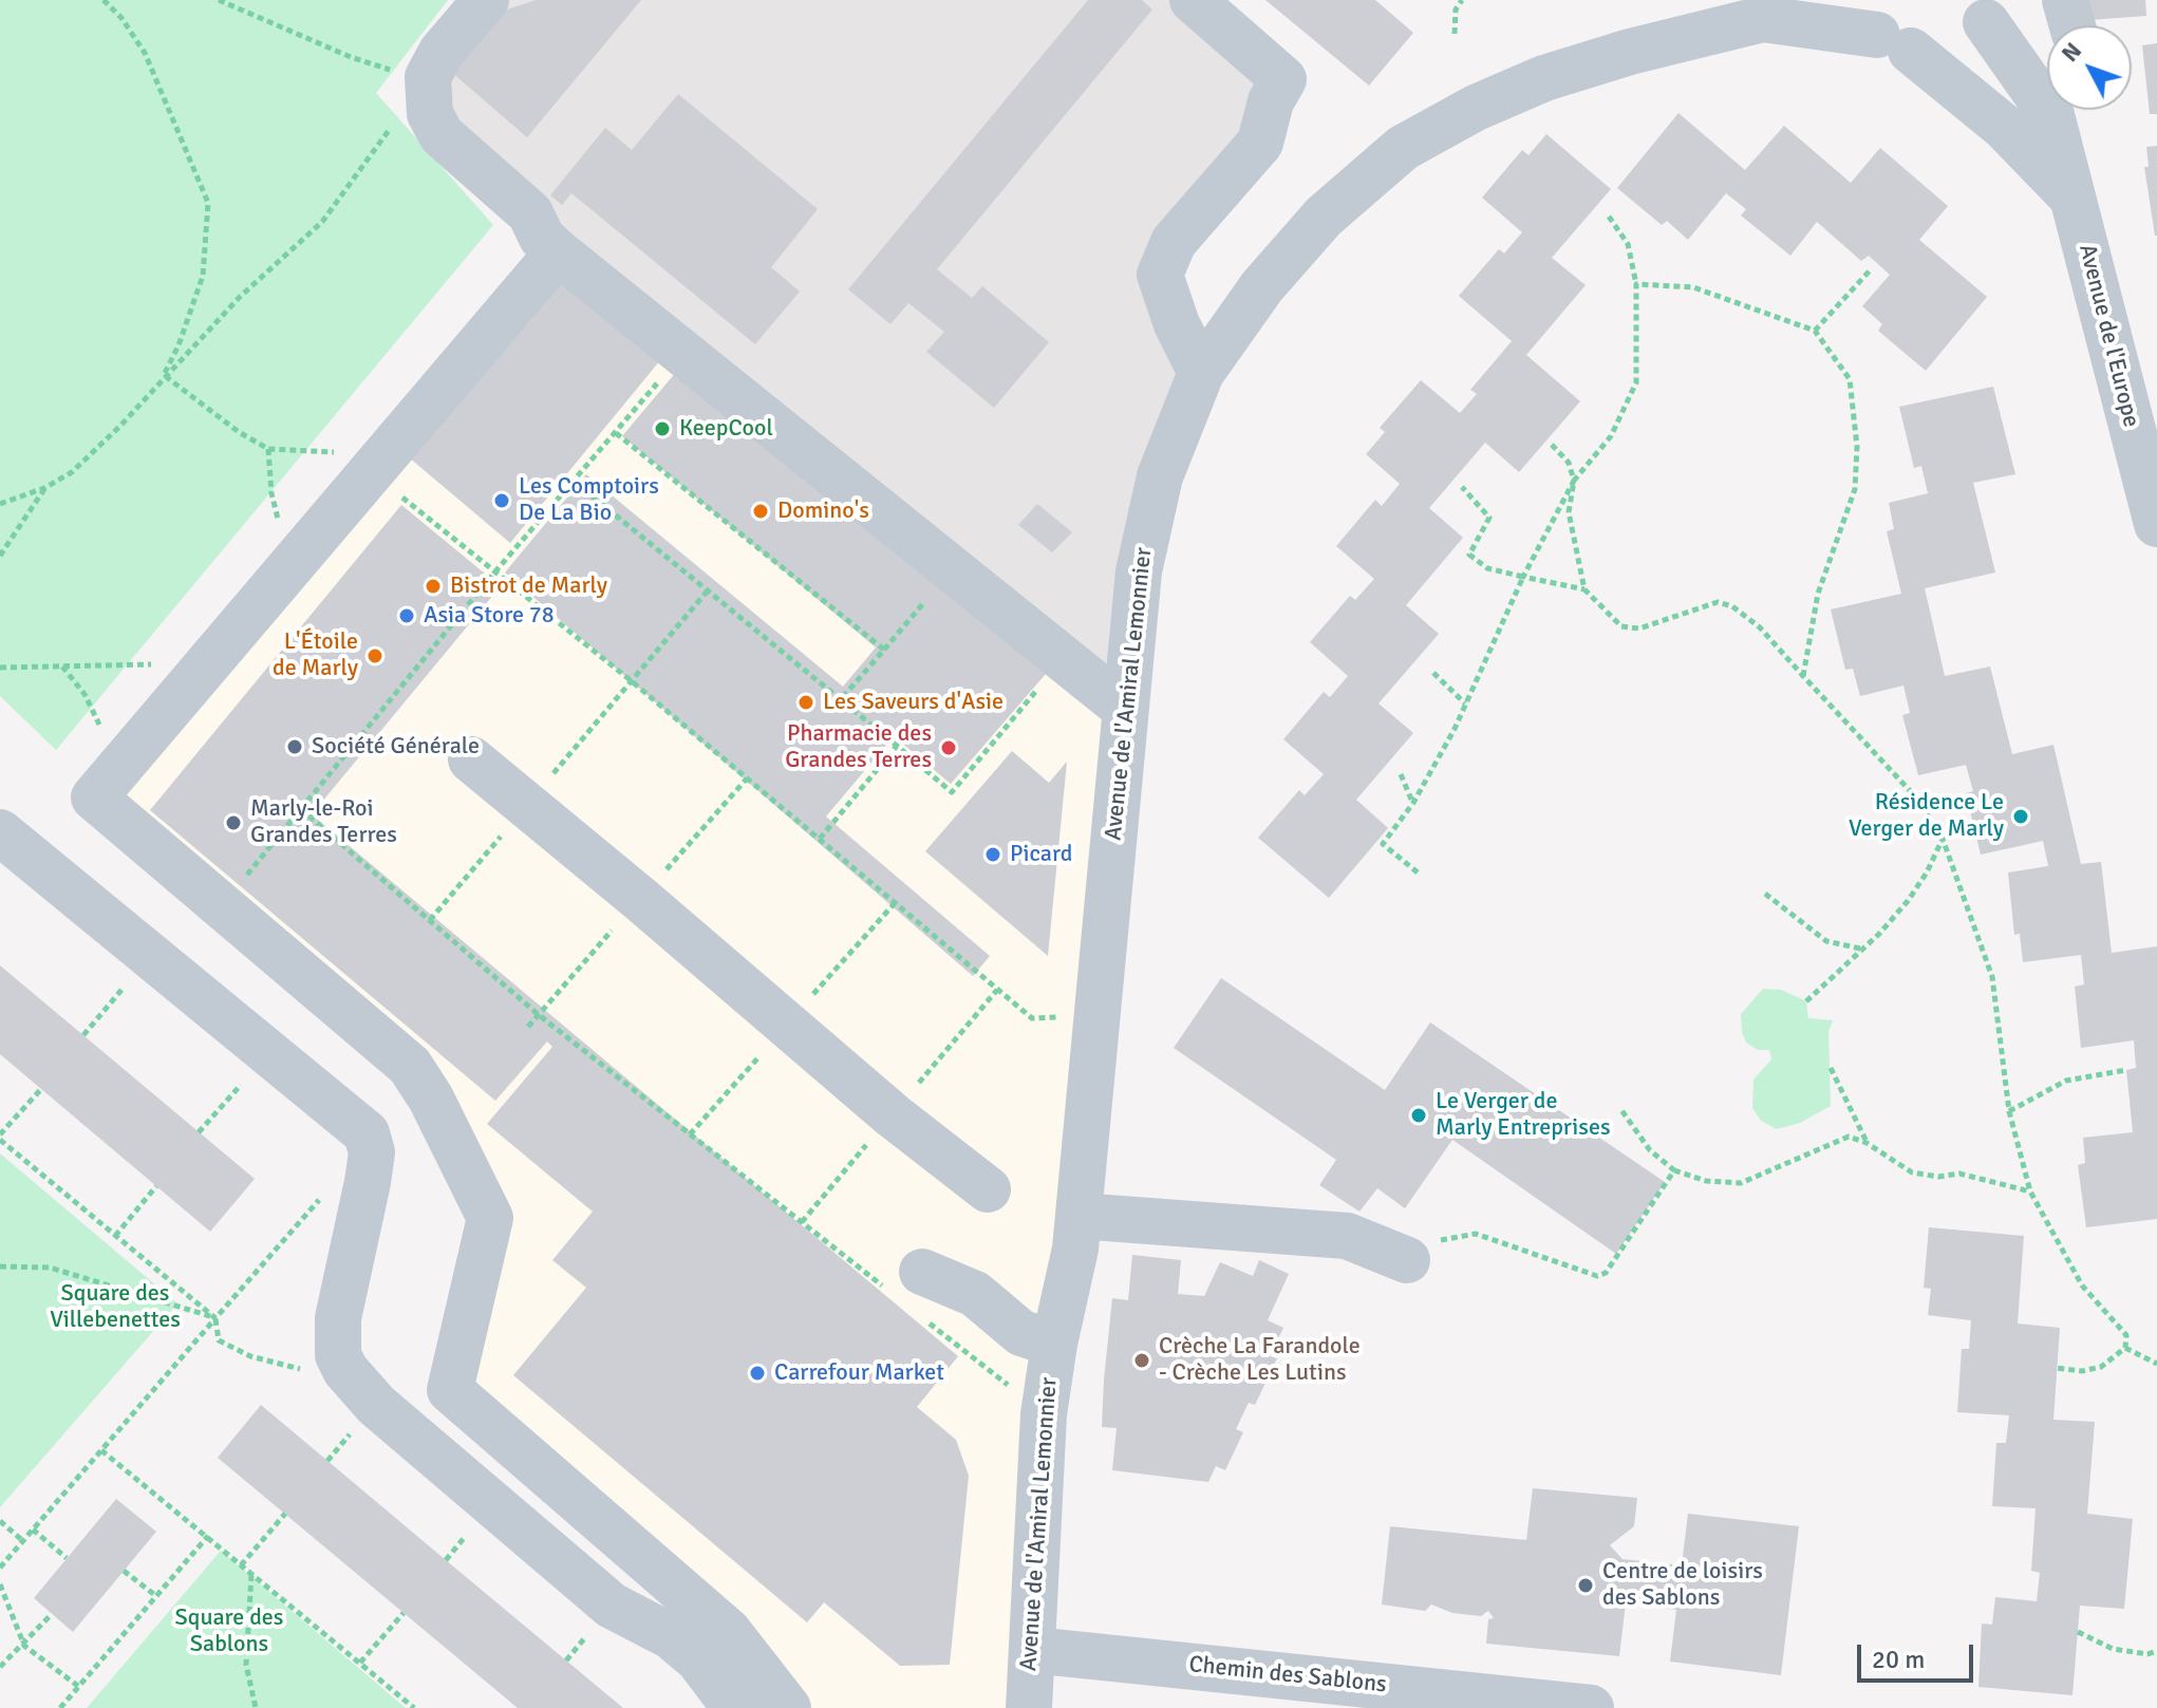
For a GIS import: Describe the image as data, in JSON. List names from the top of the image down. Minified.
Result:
{"streets":{"street":["Avenue de l'Europe","Avenue de l'Amiral Lemonnier","Chemin des Sablons"]},"crossings":[["Avenue de l'Europe","Avenue de l'Amiral Lemonnier"],["Avenue de l'Amiral Lemonnier","Chemin des Sablons"]],"parks":["Square des Villebenettes","Square des Sablons"],"places":["KeepCool","Les Comptoirs De La Bio","Domino's","Bistrot de Marly","Asia Store 78","L'Étoile de Marly","Les Saveurs d'Asie","Société Générale","Pharmacie des Grandes Terres","Résidence Le Verger de Marly","Marly-le-Roi Grandes Terres","Picard","Le Verger de Marly Entreprises","Crèche La Farandole - Crèche Les Lutins","Carrefour Market","Centre de loisirs des Sablons"],"scale_bar":"20 m","north":"top left"}
